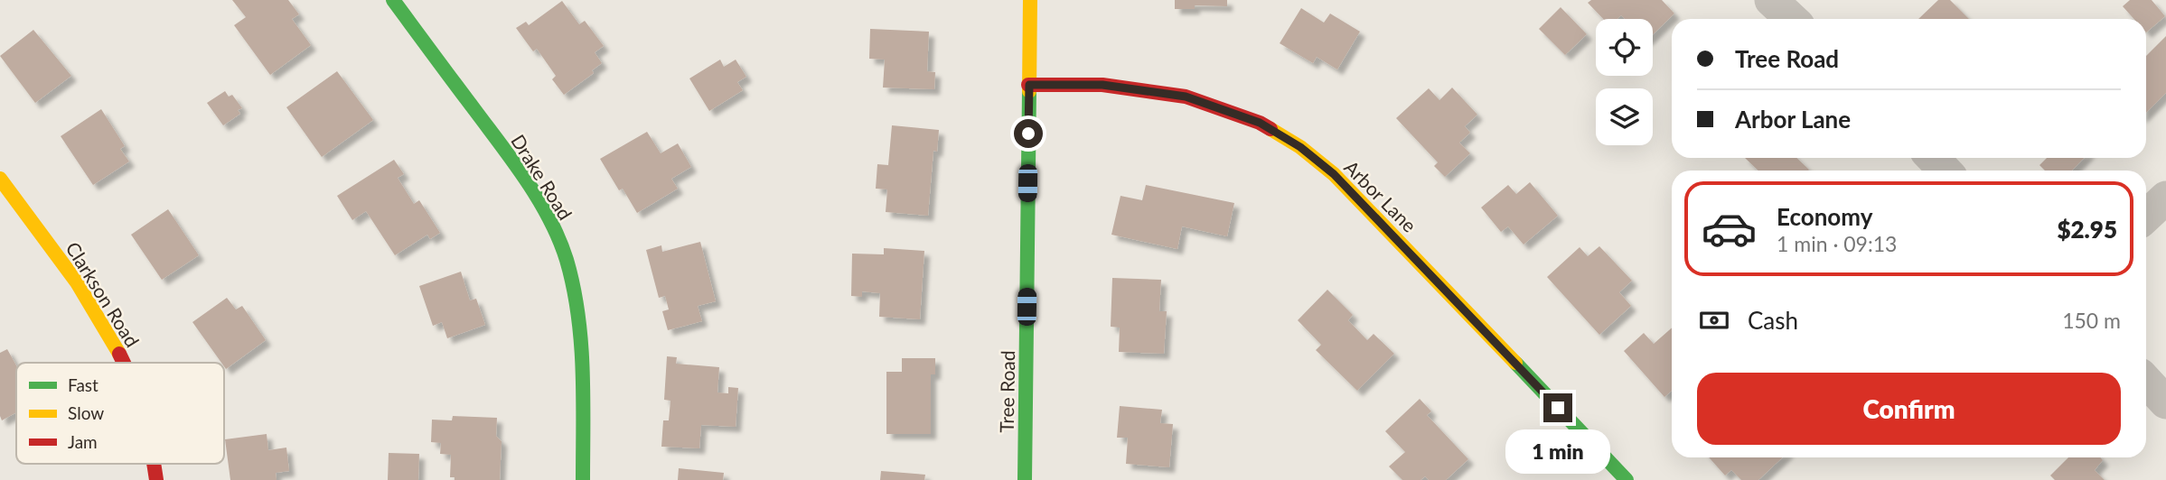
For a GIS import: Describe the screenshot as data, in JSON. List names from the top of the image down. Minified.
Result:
{"streets":{"street":["Drake Road","Arbor Lane","Clarkson Road","Tree Road"]},"crossings":[["Arbor Lane","Tree Road"]],"legend":["Fast","Slow","Jam"],"page":{"banner":["Tree Road","Arbor Lane"],"list":[{"name":"Economy","note":"1 min · 09:13","value":"$2.95"}],"pay":["Cash","150 m"],"buttons":"Confirm","bubble":"1 min"}}
